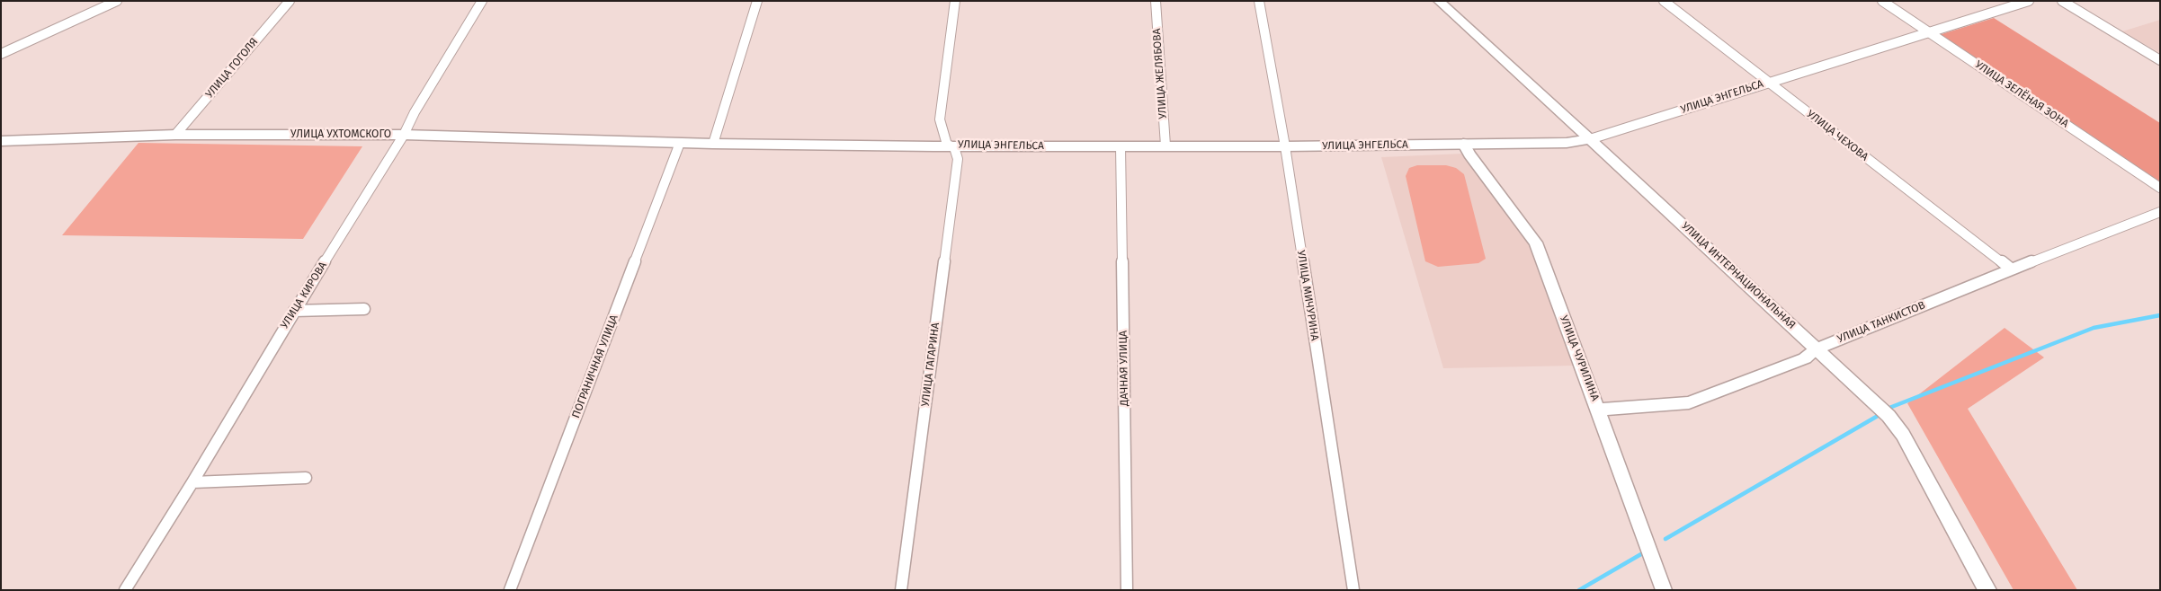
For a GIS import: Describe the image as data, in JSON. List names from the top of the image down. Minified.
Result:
{"streets":{"main road":["УЛИЦА ЭНГЕЛЬСА","УЛИЦА УХТОМСКОГО","УЛИЦА ИНТЕРНАЦИОНАЛЬНАЯ"],"street":["УЛИЦА ГОГОЛЯ","УЛИЦА ЖЕЛЯБОВА","УЛИЦА ЗЕЛЁНАЯ ЗОНА","УЛИЦА ЧЕХОВА","УЛИЦА КИРОВА","УЛИЦА МИЧУРИНА","УЛИЦА ТАНКИСТОВ","УЛИЦА ЧУРИЛИНА","УЛИЦА ГАГАРИНА","ПОГРАНИЧНАЯ УЛИЦА","ДАЧНАЯ УЛИЦА"]},"crossings":[["УЛИЦА ГОГОЛЯ","УЛИЦА УХТОМСКОГО"],["УЛИЦА ЖЕЛЯБОВА","УЛИЦА ЭНГЕЛЬСА"],["УЛИЦА ЗЕЛЁНАЯ ЗОНА","УЛИЦА ЭНГЕЛЬСА"],["УЛИЦА ЭНГЕЛЬСА","УЛИЦА УХТОМСКОГО"],["УЛИЦА ЭНГЕЛЬСА","УЛИЦА ЧЕХОВА"],["УЛИЦА ЭНГЕЛЬСА","УЛИЦА ИНТЕРНАЦИОНАЛЬНАЯ"],["УЛИЦА ЭНГЕЛЬСА","УЛИЦА МИЧУРИНА"],["УЛИЦА ЭНГЕЛЬСА","УЛИЦА ЧУРИЛИНА"],["УЛИЦА ЭНГЕЛЬСА","УЛИЦА ГАГАРИНА"],["УЛИЦА ЭНГЕЛЬСА","ПОГРАНИЧНАЯ УЛИЦА"],["УЛИЦА ЭНГЕЛЬСА","ДАЧНАЯ УЛИЦА"],["УЛИЦА УХТОМСКОГО","УЛИЦА КИРОВА"],["УЛИЦА УХТОМСКОГО","ПОГРАНИЧНАЯ УЛИЦА"],["УЛИЦА ЧЕХОВА","УЛИЦА ТАНКИСТОВ"],["УЛИЦА ИНТЕРНАЦИОНАЛЬНАЯ","УЛИЦА ТАНКИСТОВ"],["УЛИЦА ТАНКИСТОВ","УЛИЦА ЧУРИЛИНА"]]}
